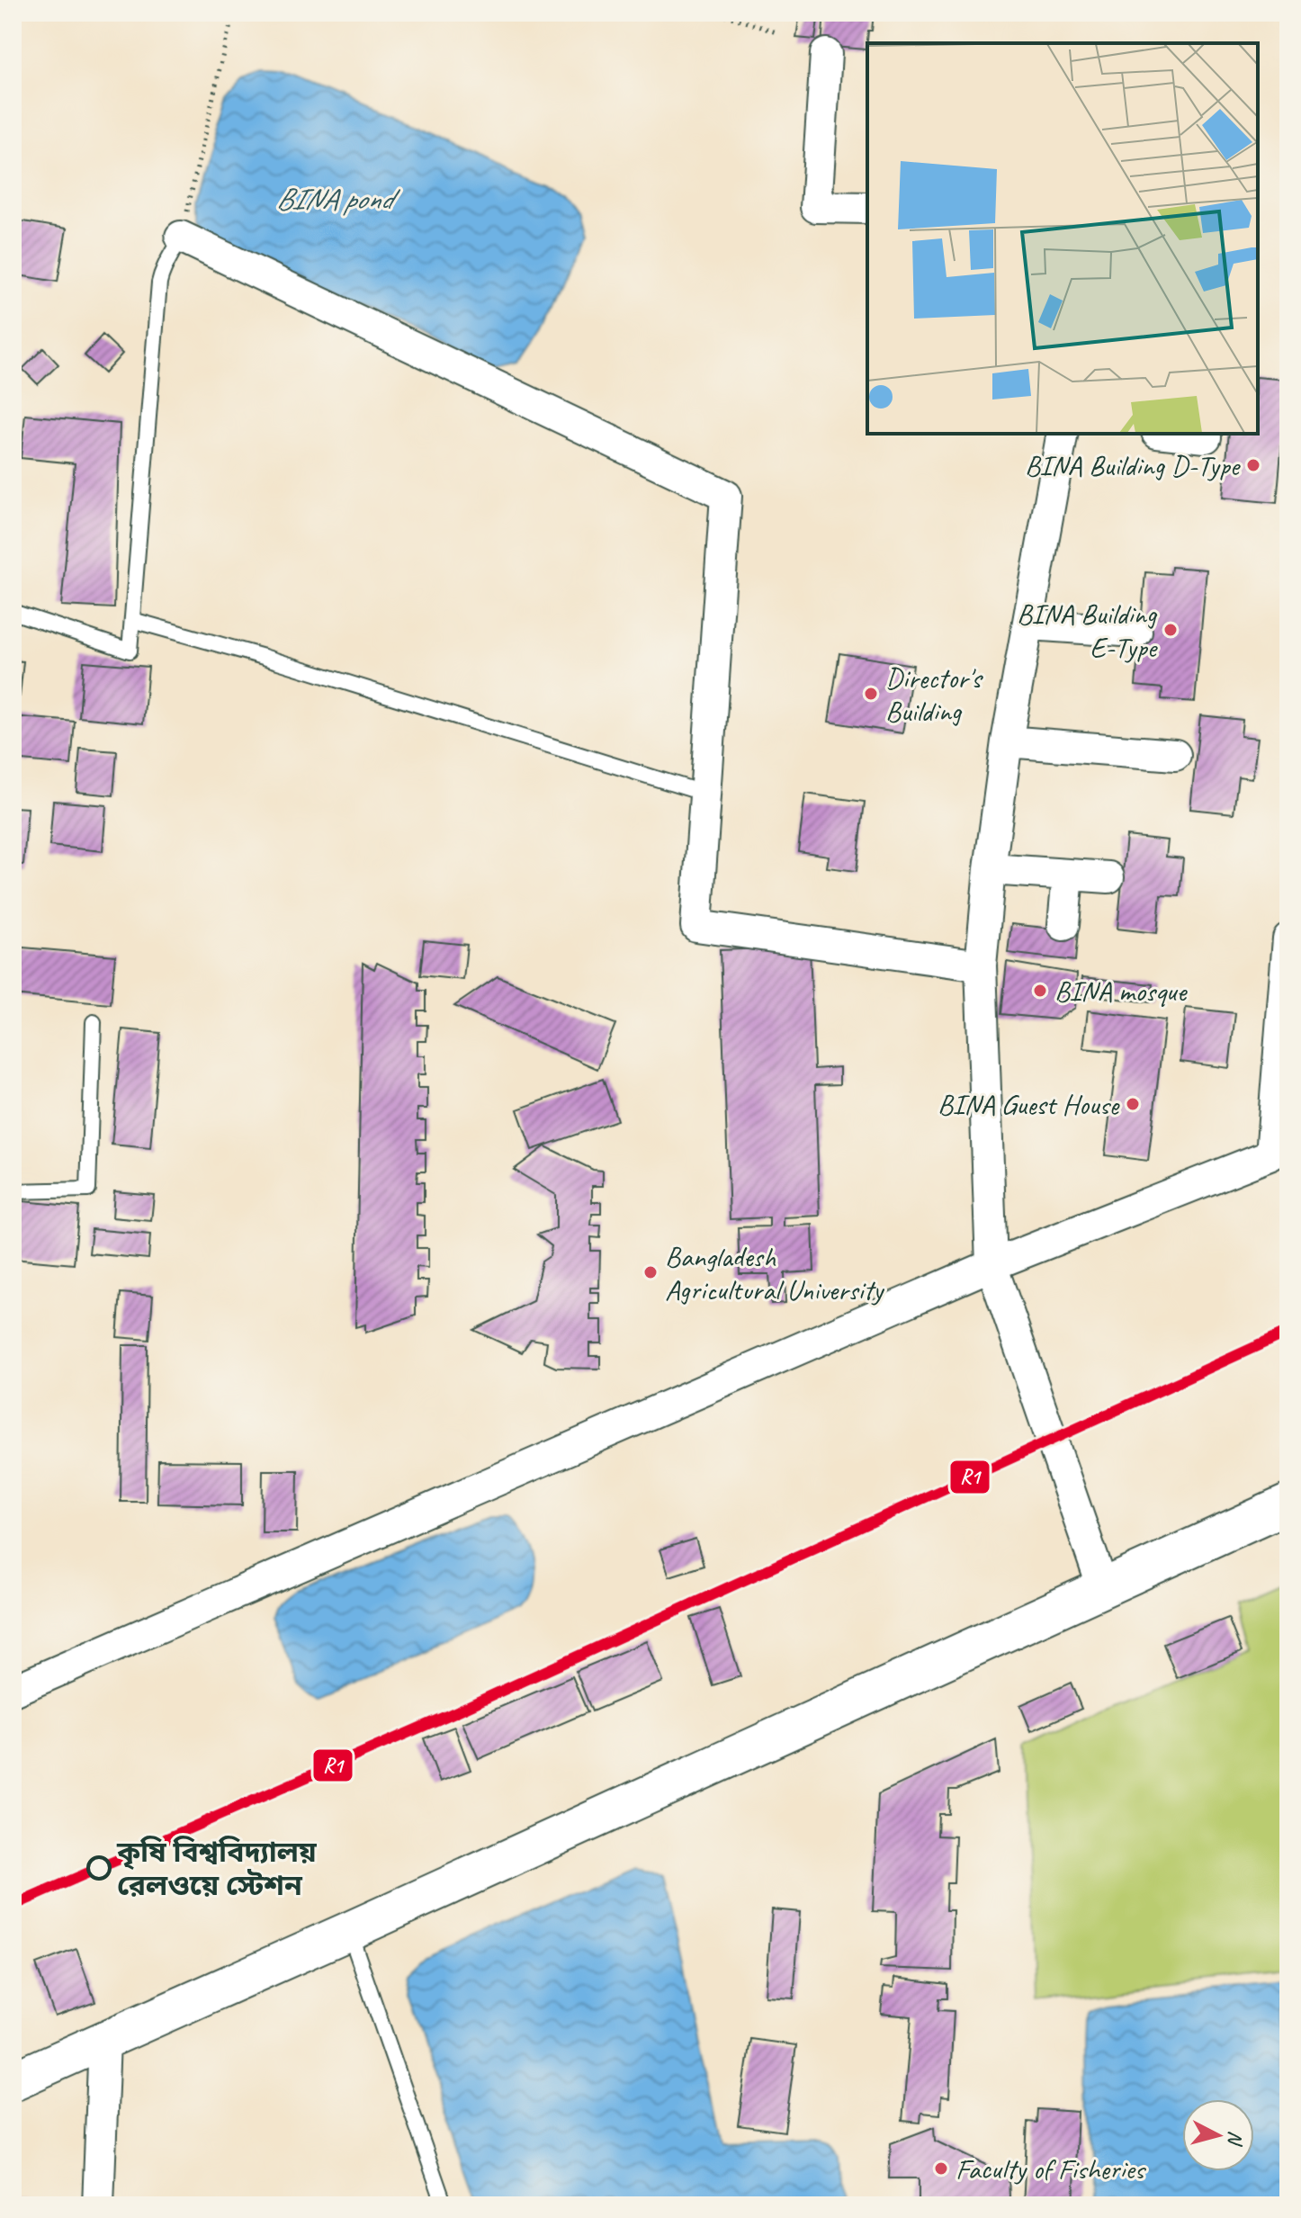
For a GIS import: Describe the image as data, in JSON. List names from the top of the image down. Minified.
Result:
{"water":["BINA pond"],"places":["BINA Building D-Type","BINA Building E-Type","Director's Building","BINA mosque","BINA Guest House","Bangladesh Agricultural University","কৃষি বিশ্ববিদ্যালয় রেলওয়ে স্টেশন","Faculty of Fisheries"],"lines":["transit line R1"],"north":"right"}
